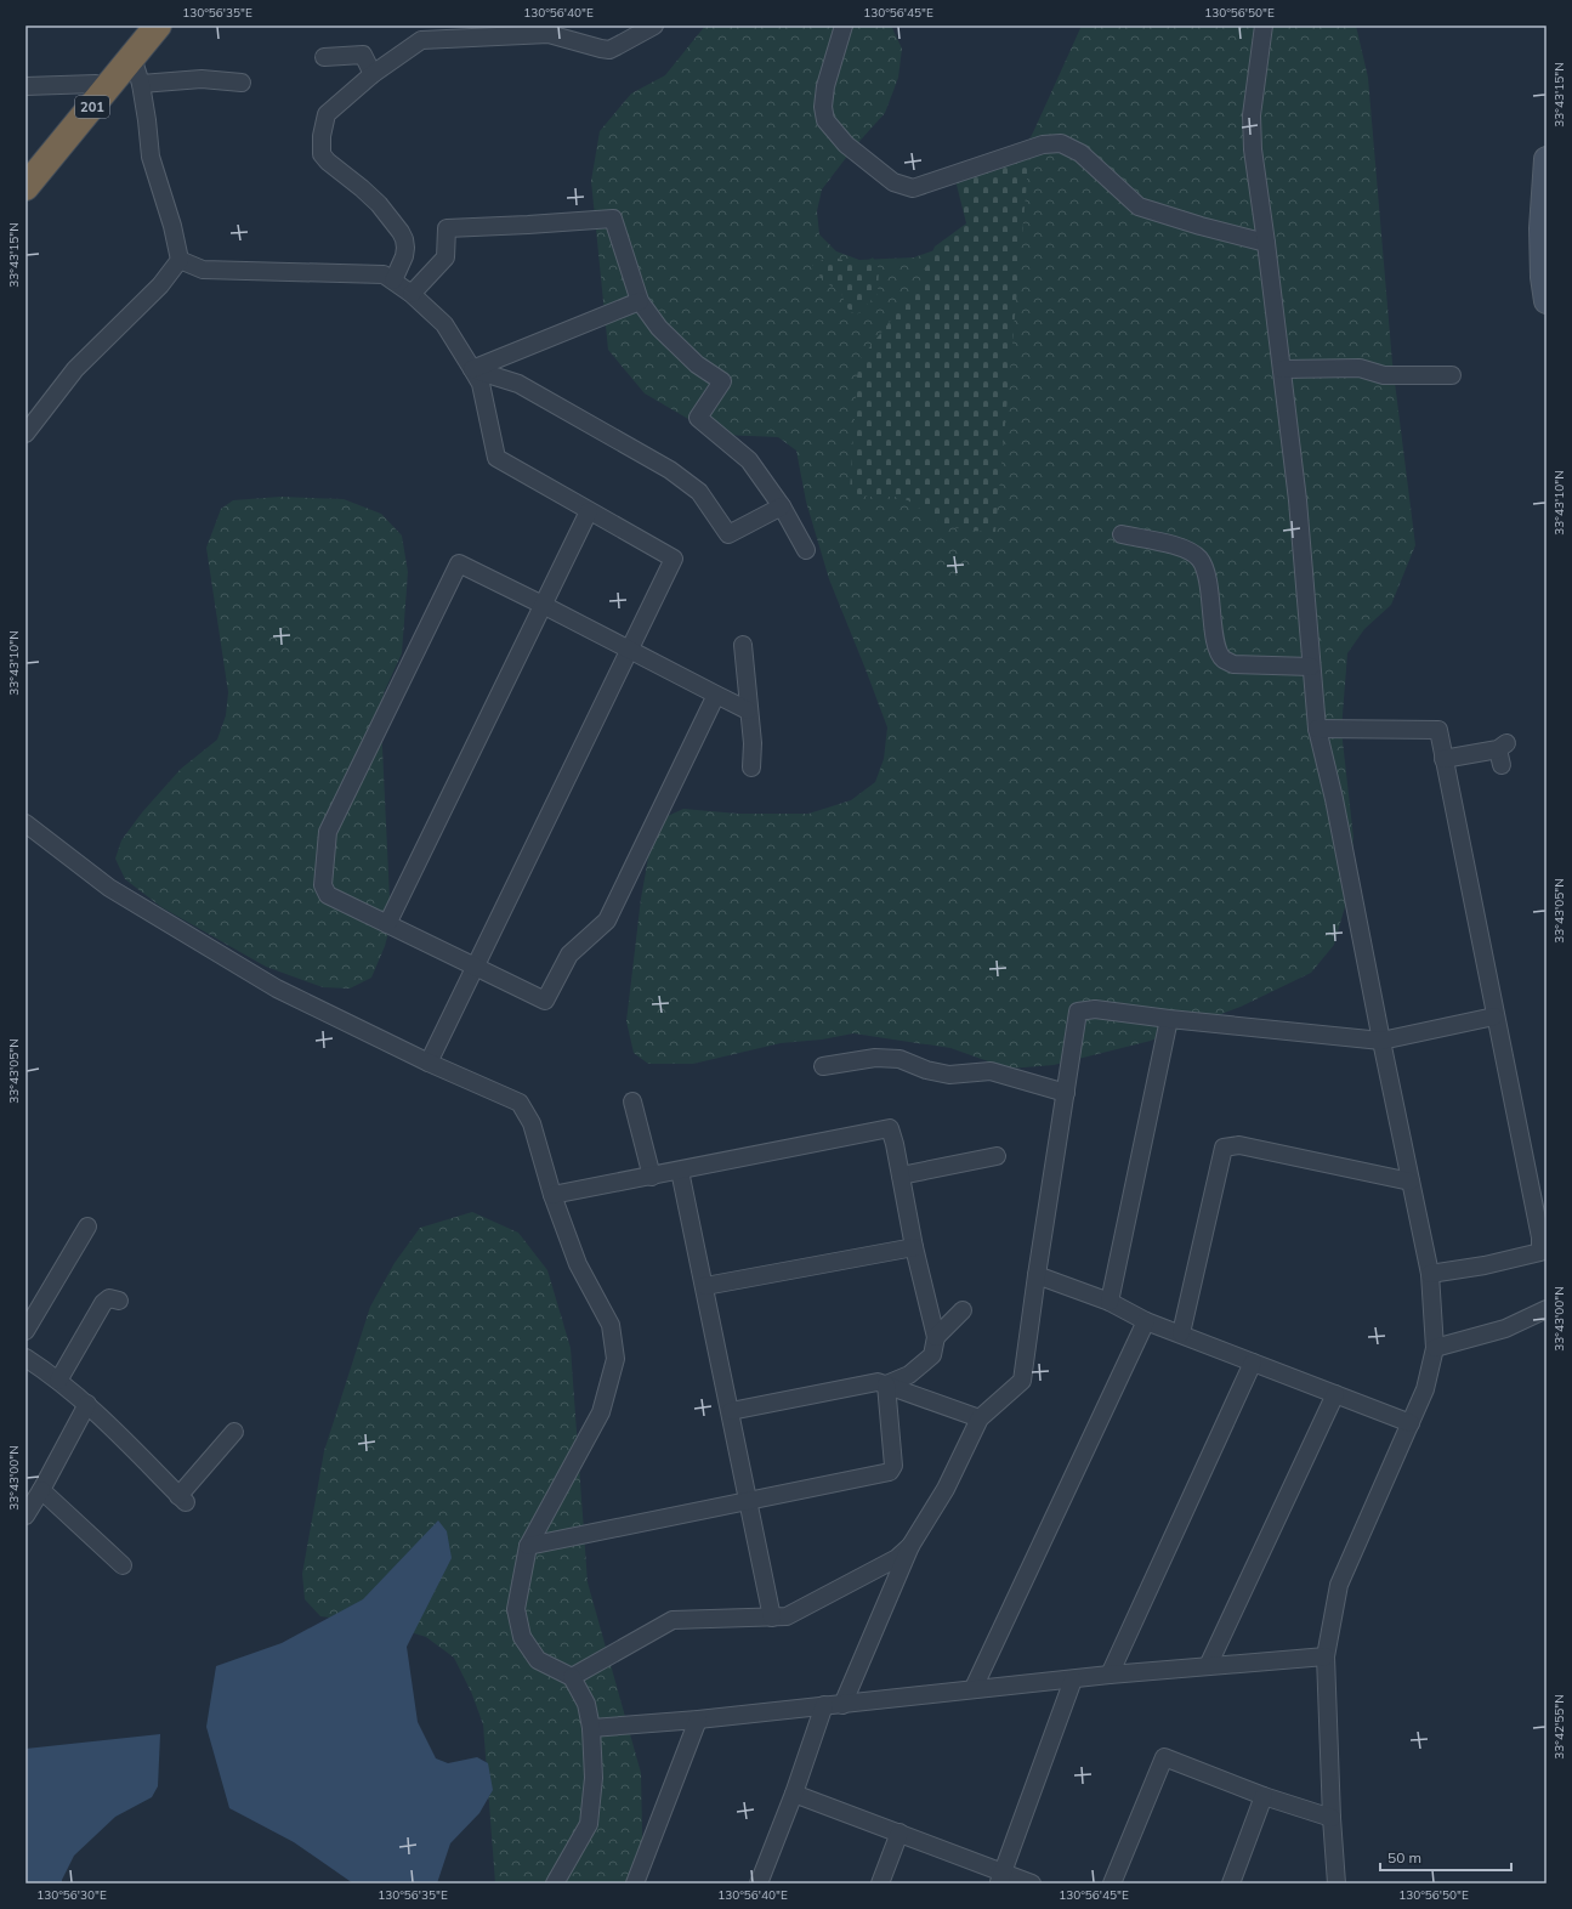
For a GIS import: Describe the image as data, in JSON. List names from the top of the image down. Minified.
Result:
{"streets":{"highway":["201"]},"scale_bar":"50 m","coordinates":["130°56'35\"E","130°56'40\"E","130°56'45\"E","130°56'50\"E","33°43'15\"N","33°43'10\"N","33°43'05\"N","33°43'00\"N","33°42'55\"N","130°56'30\"E"]}
